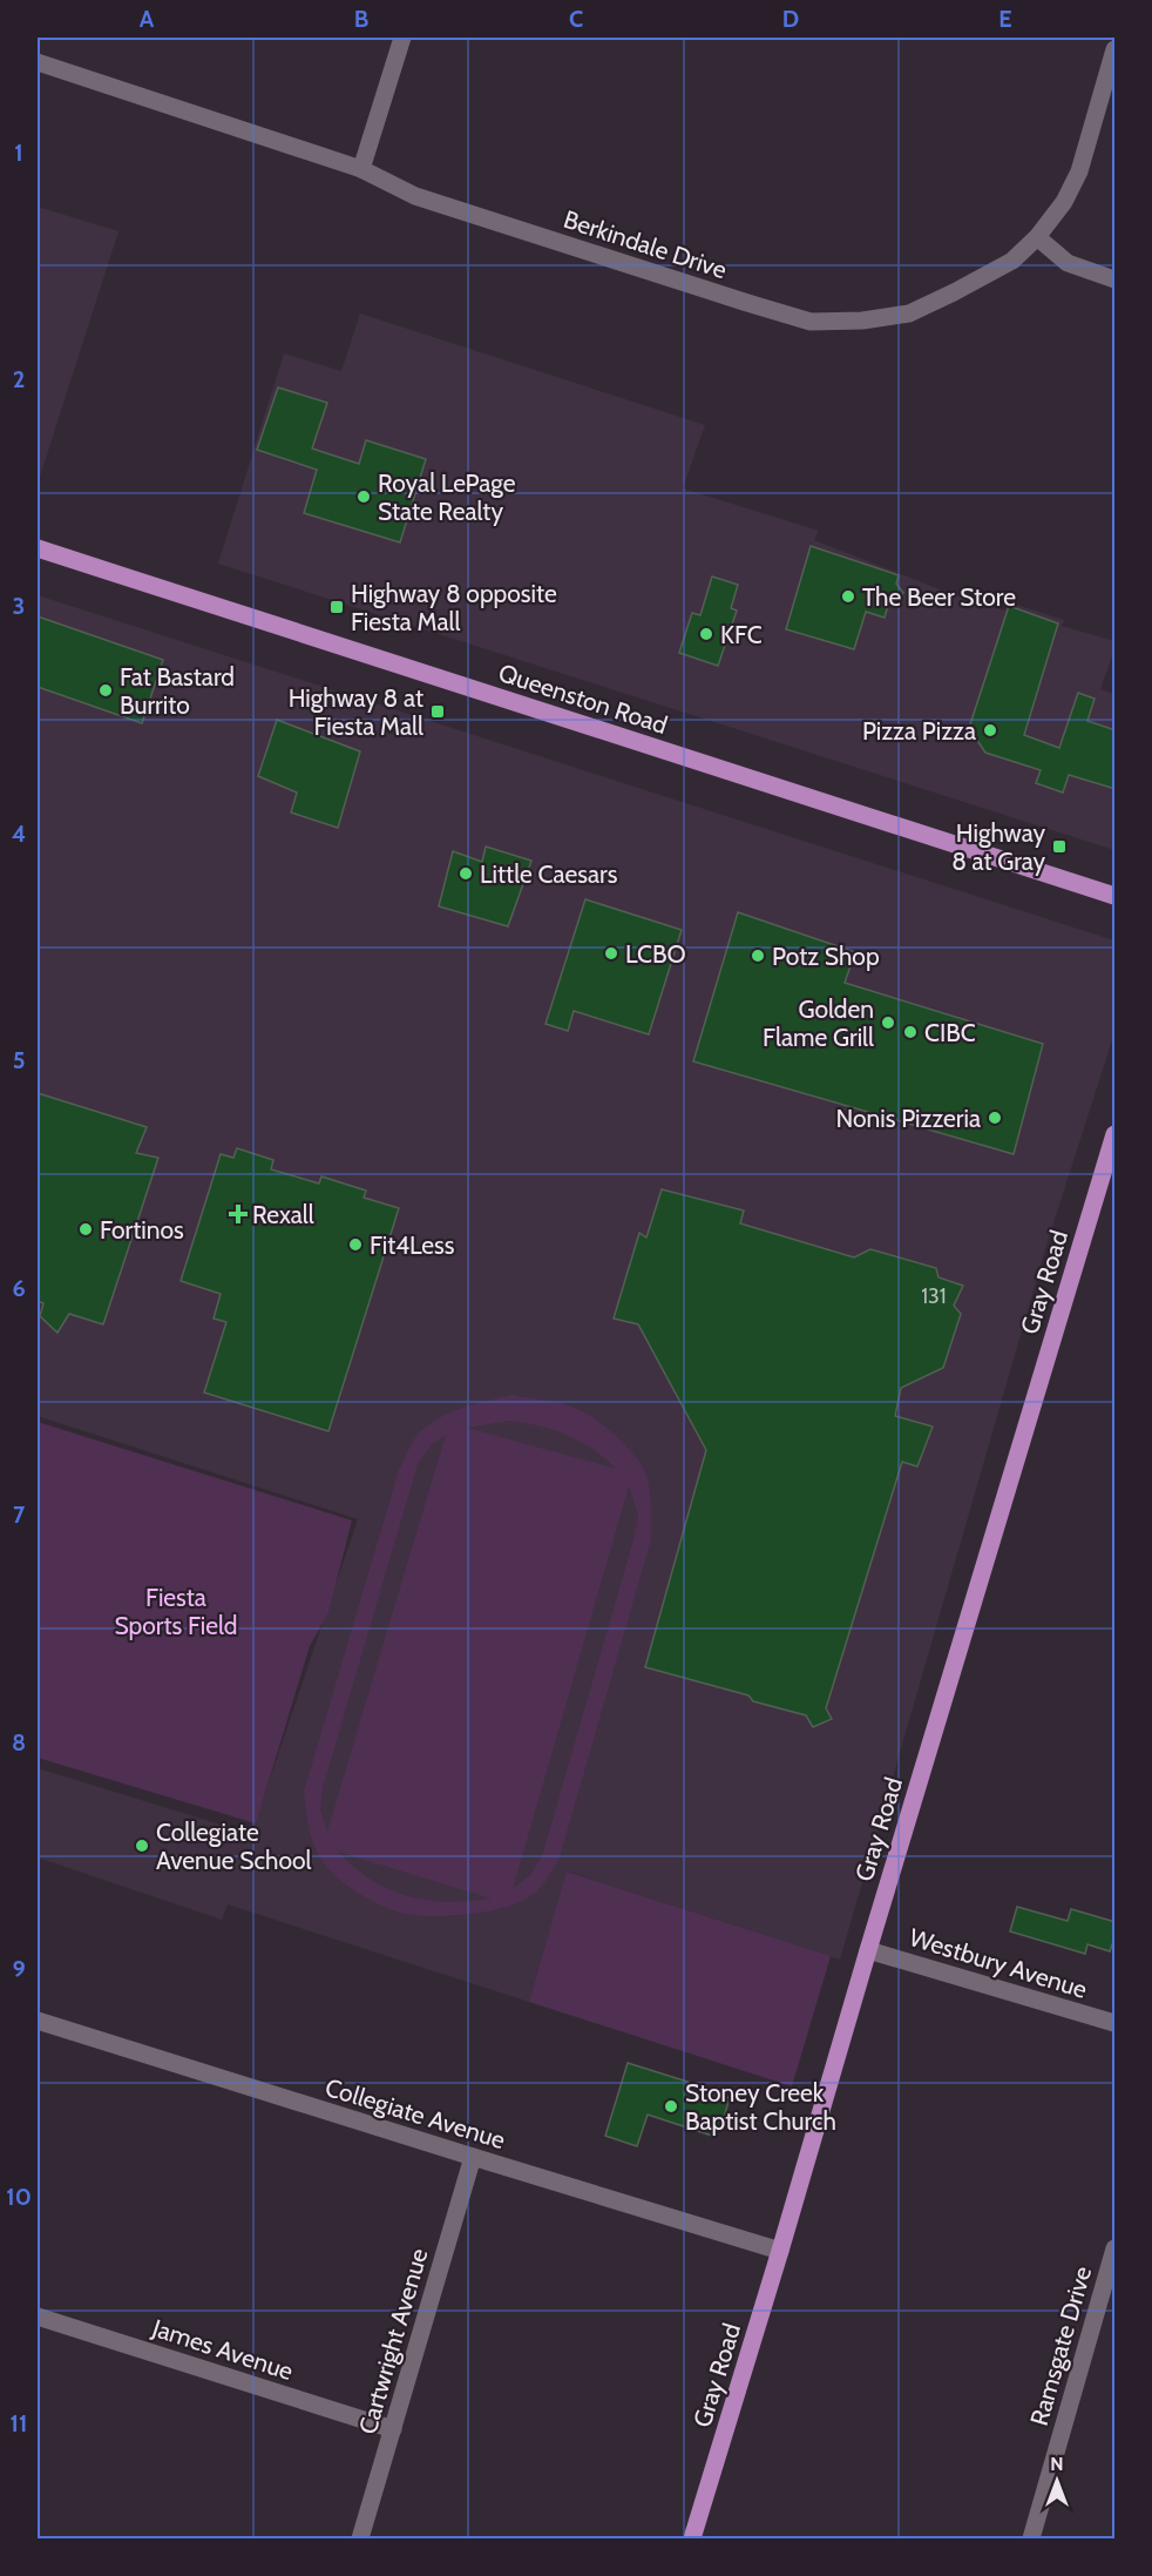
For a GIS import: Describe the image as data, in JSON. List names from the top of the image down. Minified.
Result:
{"streets":{"main road":["Queenston Road","Gray Road"],"street":["Berkindale Drive","Westbury Avenue","Collegiate Avenue","Cartwright Avenue","Ramsgate Drive","James Avenue"]},"crossings":[["Gray Road","Westbury Avenue"],["Gray Road","Collegiate Avenue"],["Collegiate Avenue","Cartwright Avenue"],["Cartwright Avenue","James Avenue"]],"parks":["Fiesta Sports Field"],"places":{"other":["Royal LePage State Realty","The Beer Store","KFC","Fat Bastard Burrito","Pizza Pizza","Little Caesars","LCBO","Potz Shop","Golden Flame Grill","CIBC","Nonis Pizzeria","Fortinos","Fit4Less","Collegiate Avenue School","Stoney Creek Baptist Church"],"transit":["Highway 8 opposite Fiesta Mall","Highway 8 at Fiesta Mall","Highway 8 at Gray"],"health":["Rexall"]},"house_numbers":["131"],"north":"top","grid":{"columns":["A","B","C","D","E"],"rows":["1","2","3","4","5","6","7","8","9","10","11"]}}
